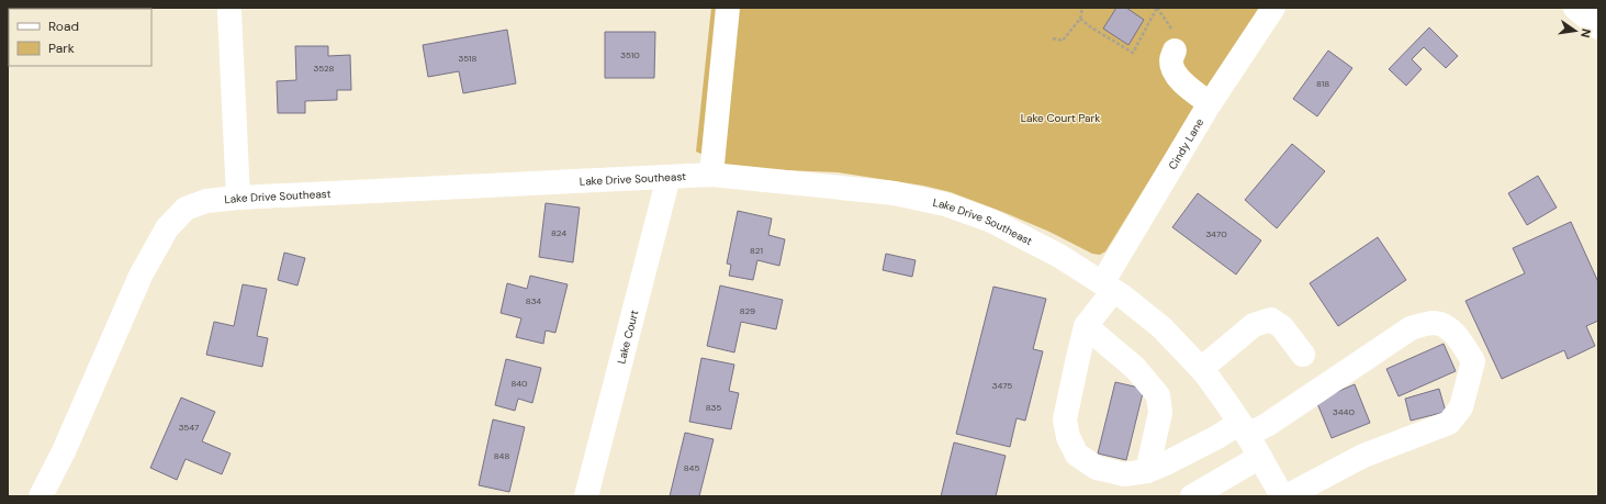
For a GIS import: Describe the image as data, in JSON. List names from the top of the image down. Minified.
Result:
{"streets":{"street":["Cindy Lane","Lake Drive Southeast","Lake Court"]},"crossings":[["Cindy Lane","Lake Drive Southeast"],["Lake Drive Southeast","Lake Court"]],"parks":["Lake Court Park"],"house_numbers":["3510","3518","3528","818","824","3470","821","834","829","840","3475","835","3440","3547","848","845"],"legend":["Road","Park"],"north":"right"}
